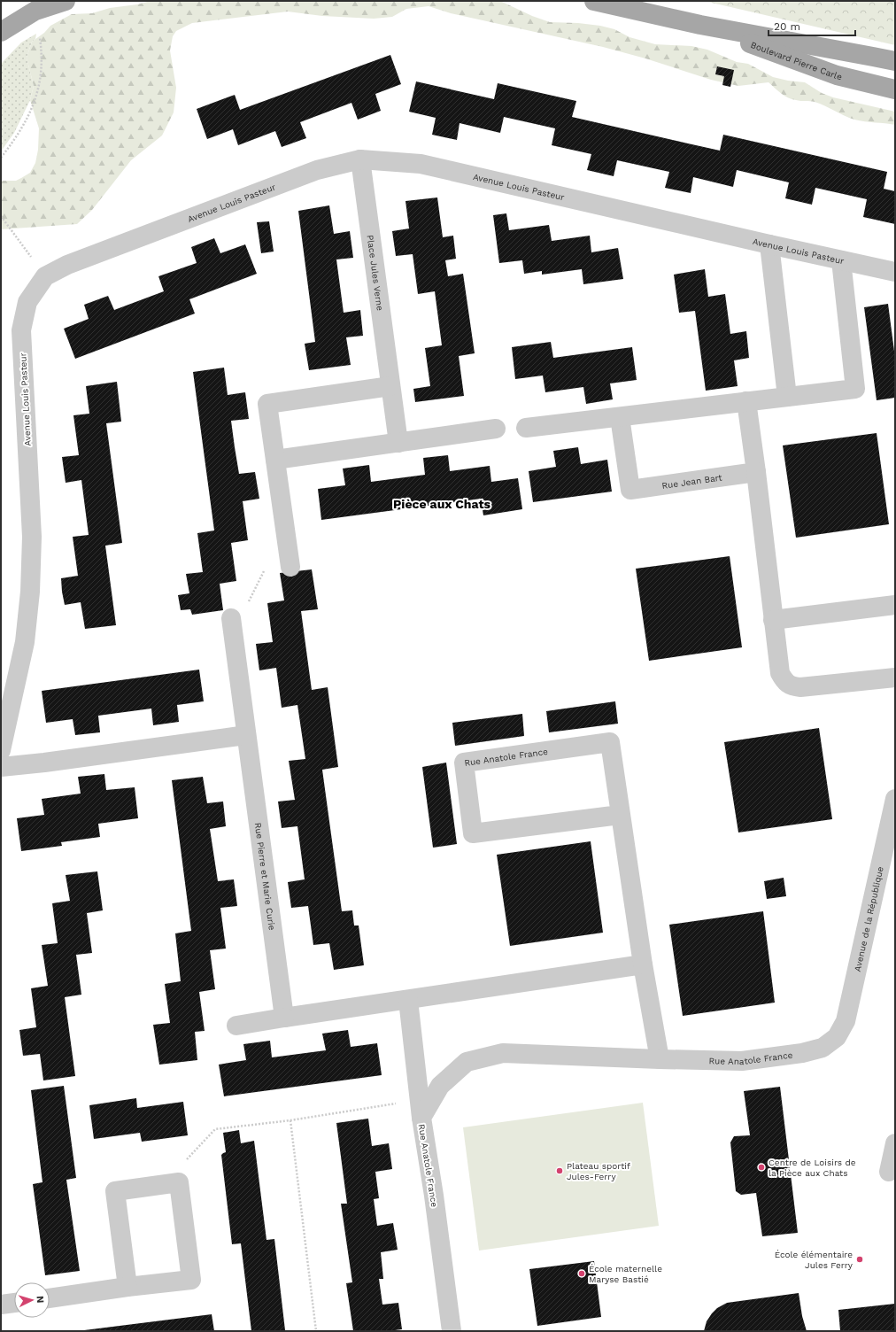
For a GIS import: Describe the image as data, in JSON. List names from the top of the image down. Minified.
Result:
{"streets":{"main road":["Boulevard Pierre Carle"],"street":["Avenue Louis Pasteur","Place Jules Verne","Rue Jean Bart","Rue Anatole France","Rue Pierre et Marie Curie","Avenue de la République"]},"crossings":[["Avenue Louis Pasteur","Place Jules Verne"],["Rue Anatole France","Avenue de la République"]],"districts":["Pièce aux Chats"],"places":["Centre de Loisirs de la Pièce aux Chats","Plateau sportif Jules-Ferry","École élémentaire Jules Ferry","École maternelle Maryse Bastié"],"scale_bar":"20 m","north":"right"}
